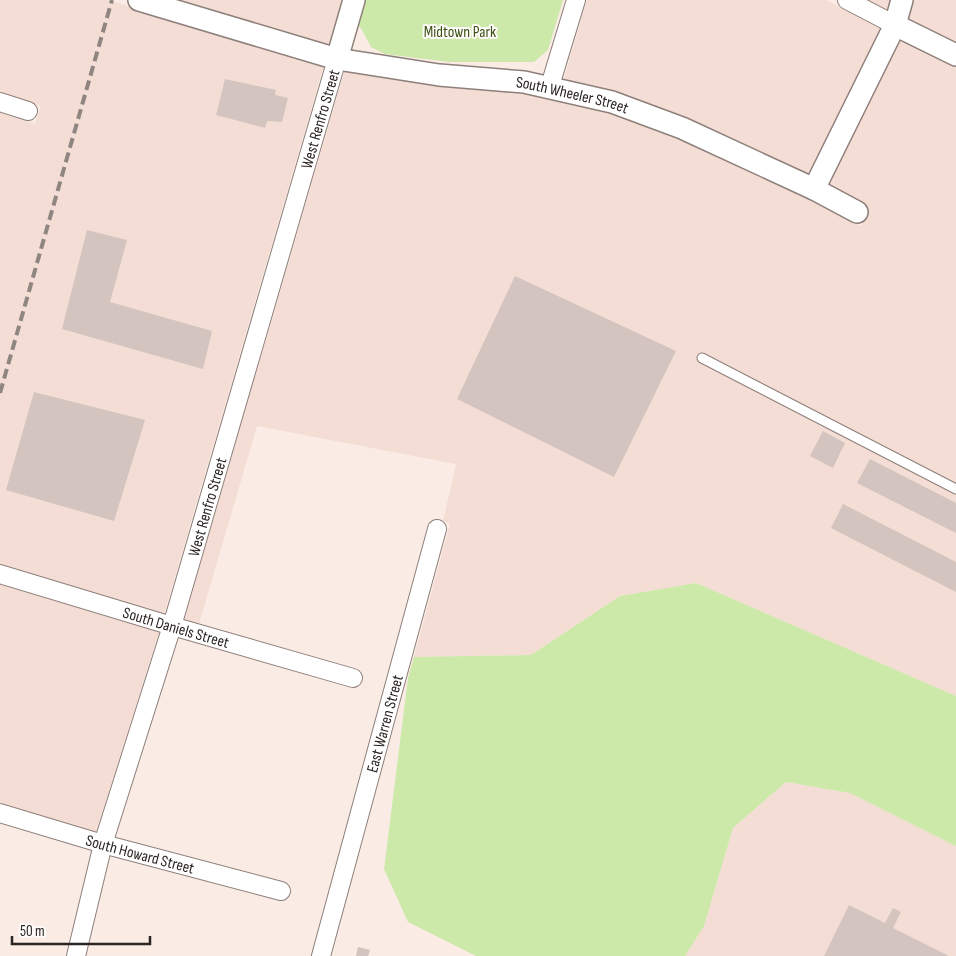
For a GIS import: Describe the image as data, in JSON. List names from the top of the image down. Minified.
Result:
{"streets":{"street":["South Wheeler Street","West Renfro Street","South Daniels Street","East Warren Street","South Howard Street"]},"crossings":[["South Wheeler Street","West Renfro Street"],["West Renfro Street","South Daniels Street"],["West Renfro Street","South Howard Street"]],"parks":["Midtown Park"],"scale_bar":"50 m"}
